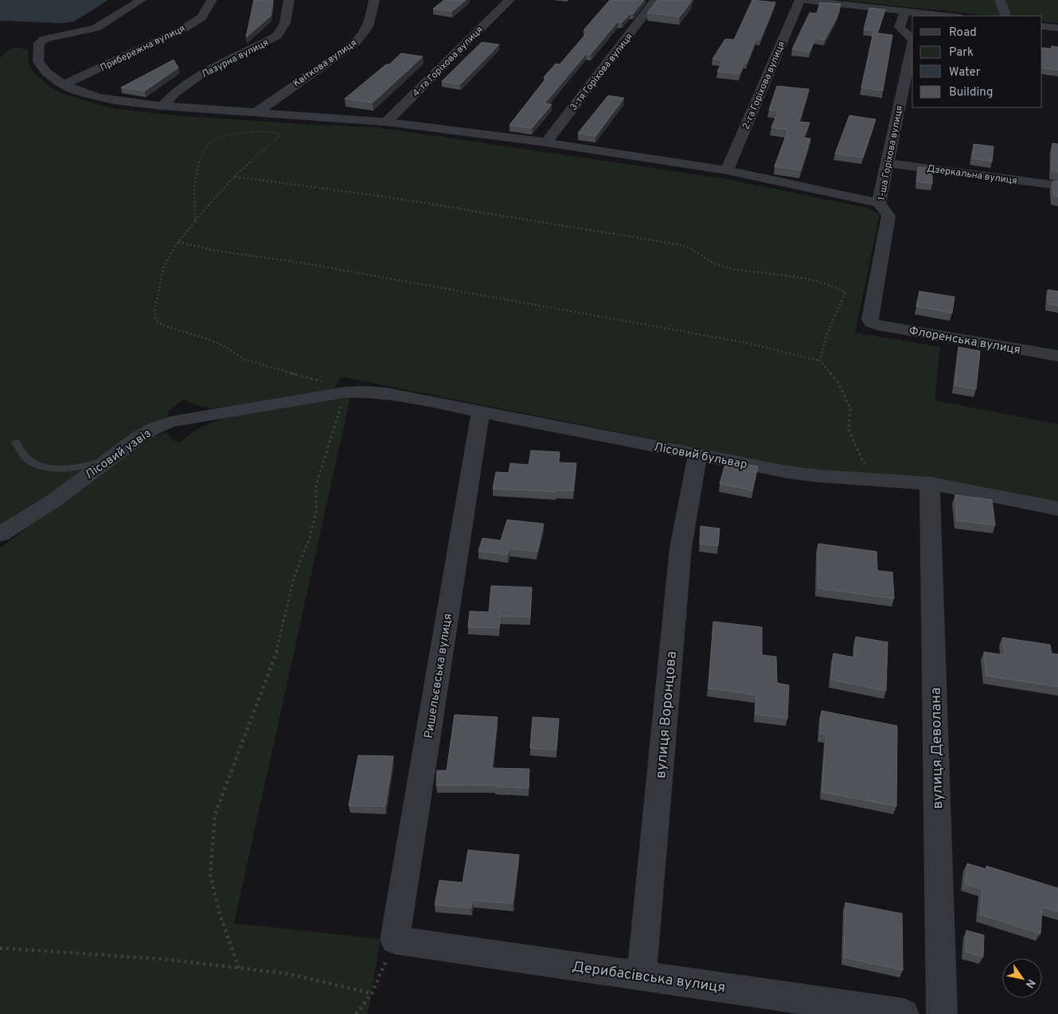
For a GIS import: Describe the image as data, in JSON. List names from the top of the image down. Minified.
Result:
{"streets":{"street":["Прибережна вулиця","Лазурна вулиця","4-та Горіхова вулиця","Квіткова вулиця","3-тя Горіхова вулиця","2-га Горіхова вулиця","1-ша Горіхова вулиця","Дзеркальна вулиця","Флоренська вулиця","Лісовий узвіз","Лісовий бульвар","Ришельєвська вулиця","вулиця Воронцова","вулиця Деволана","Дерибасівська вулиця"]},"crossings":[["1-ша Горіхова вулиця","Дзеркальна вулиця"],["1-ша Горіхова вулиця","Флоренська вулиця"],["Лісовий узвіз","Лісовий бульвар"],["Лісовий бульвар","Ришельєвська вулиця"],["Лісовий бульвар","вулиця Воронцова"],["Лісовий бульвар","вулиця Деволана"],["Ришельєвська вулиця","Дерибасівська вулиця"],["вулиця Воронцова","Дерибасівська вулиця"]],"legend":["Road","Park","Water","Building"],"north":"bottom right"}
